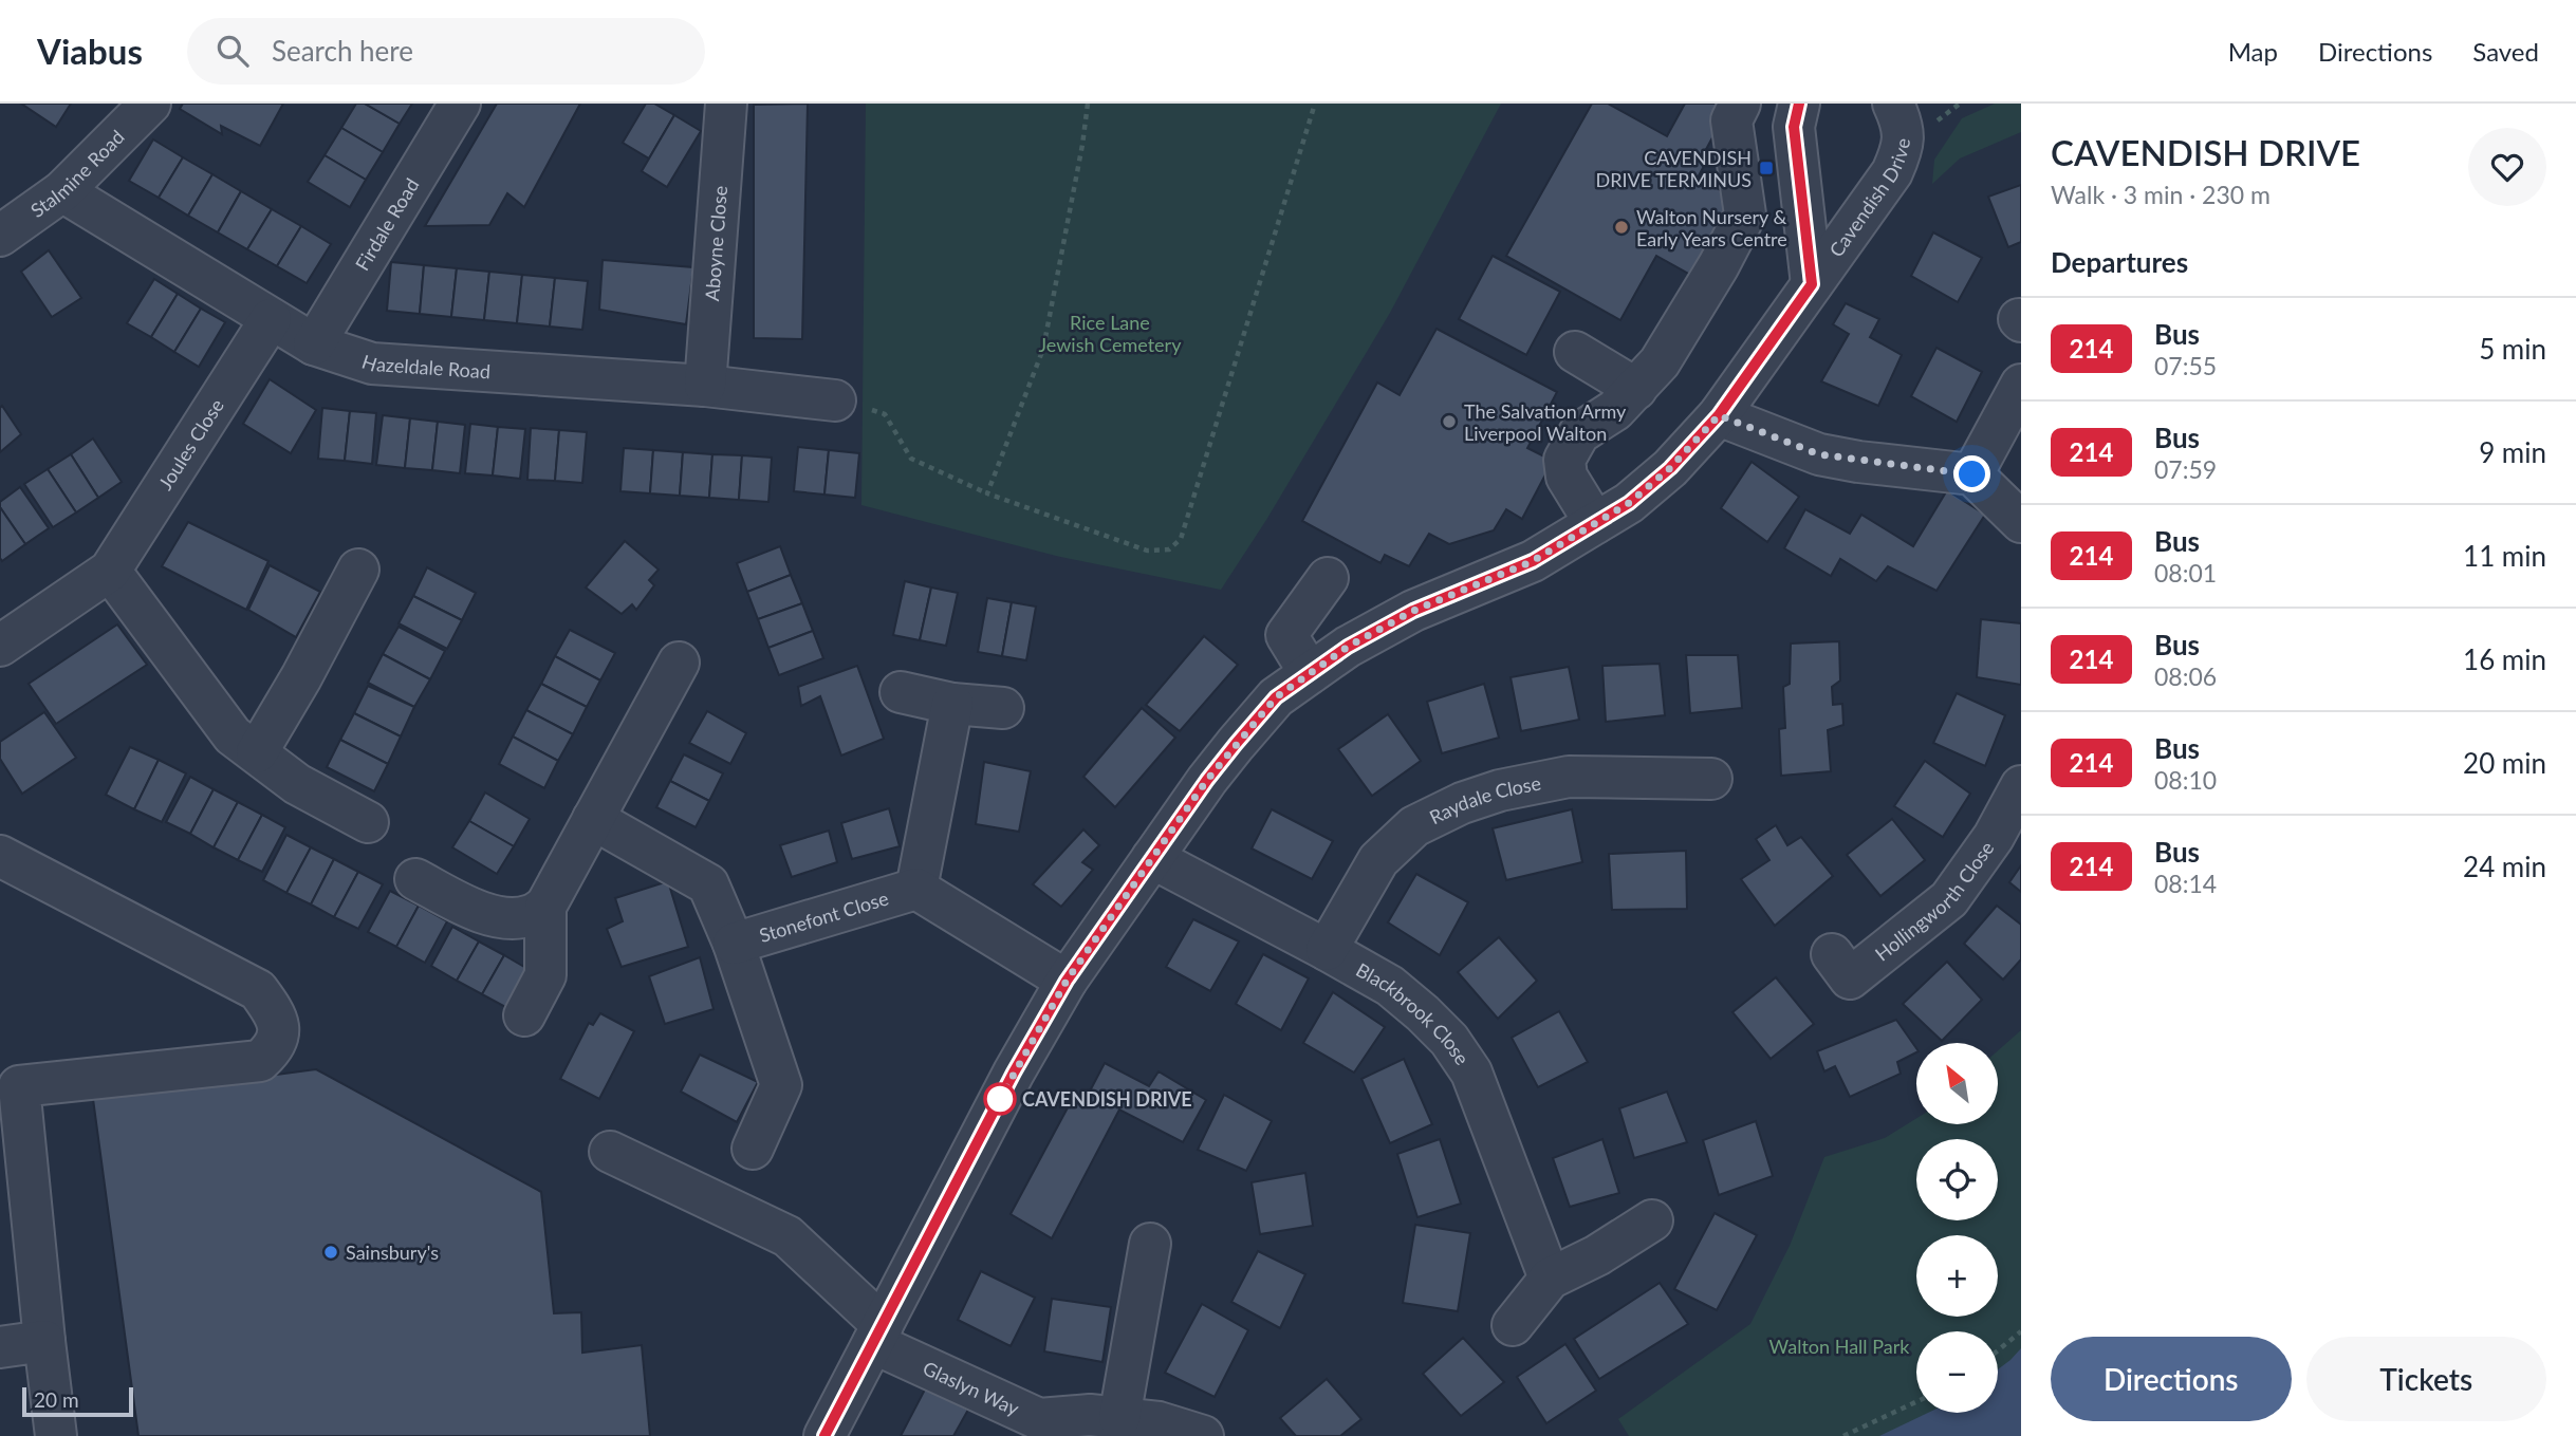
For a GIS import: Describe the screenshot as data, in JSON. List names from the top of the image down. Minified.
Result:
{"streets":{"street":["Stalmine Road","Cavendish Drive","Firdale Road","Aboyne Close","Hazeldale Road","Joules Close","Raydale Close","Hollingworth Close","Stonefont Close","Blackbrook Close","Glaslyn Way"]},"crossings":[["Stalmine Road","Hazeldale Road"],["Cavendish Drive","Blackbrook Close"],["Cavendish Drive","Glaslyn Way"],["Firdale Road","Hazeldale Road"],["Aboyne Close","Hazeldale Road"],["Hazeldale Road","Joules Close"],["Raydale Close","Blackbrook Close"]],"parks":["Rice Lane Jewish Cemetery","Walton Hall Park"],"places":{"transit":["CAVENDISH DRIVE TERMINUS"],"other":["Walton Nursery & Early Years Centre","The Salvation Army Liverpool Walton","CAVENDISH DRIVE","Sainsbury's"]},"lines":["bus line 214"],"scale_bar":"20 m","north":"top left","page":{"header":"Viabus","search":"Search here","nav":["Map","Directions","Saved"],"heading":[["CAVENDISH DRIVE","Walk · 3 min · 230 m"],"Departures"],"list":[{"mark":"214","name":"Bus","note":"07:55","value":"5 min"},{"mark":"214","name":"Bus","note":"07:59","value":"9 min"},{"mark":"214","name":"Bus","note":"08:01","value":"11 min"},{"mark":"214","name":"Bus","note":"08:06","value":"16 min"},{"mark":"214","name":"Bus","note":"08:10","value":"20 min"},{"mark":"214","name":"Bus","note":"08:14","value":"24 min"}],"map_buttons":["+","−"],"buttons":["Directions","Tickets"],"scale":"20 m"}}
